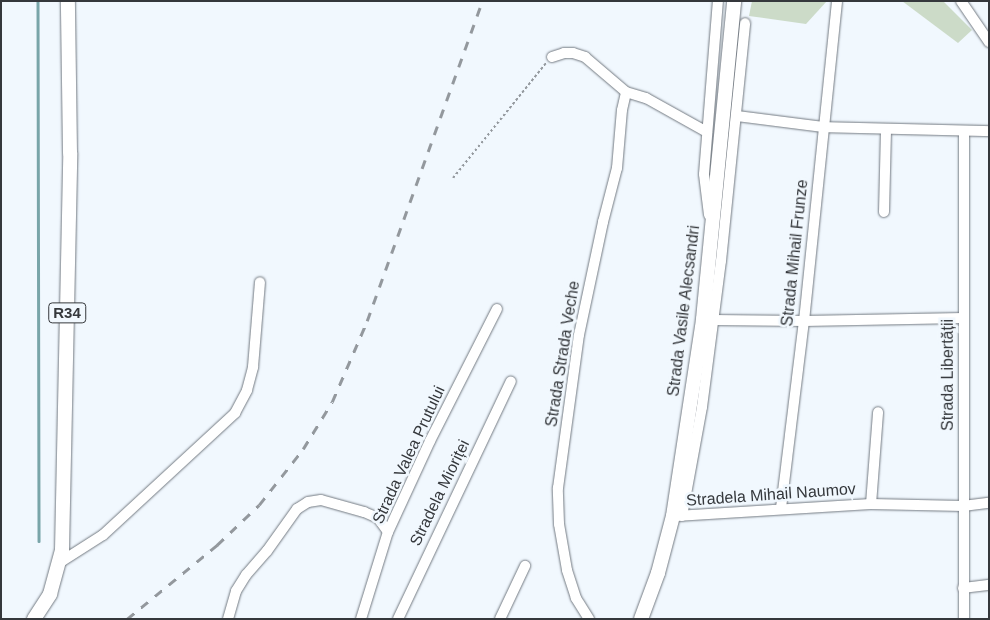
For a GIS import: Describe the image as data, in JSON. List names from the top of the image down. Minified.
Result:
{"streets":{"main road":["Strada Vasile Alecsandri","R34"],"street":["Strada Mihail Frunze","Strada Strada Veche","Strada Libertății","Strada Valea Prutului","Stradela Mioriței","Stradela Mihail Naumov"]},"crossings":[["Strada Mihail Frunze","Stradela Mihail Naumov"],["Strada Vasile Alecsandri","Stradela Mihail Naumov"],["Strada Libertății","Stradela Mihail Naumov"]]}
